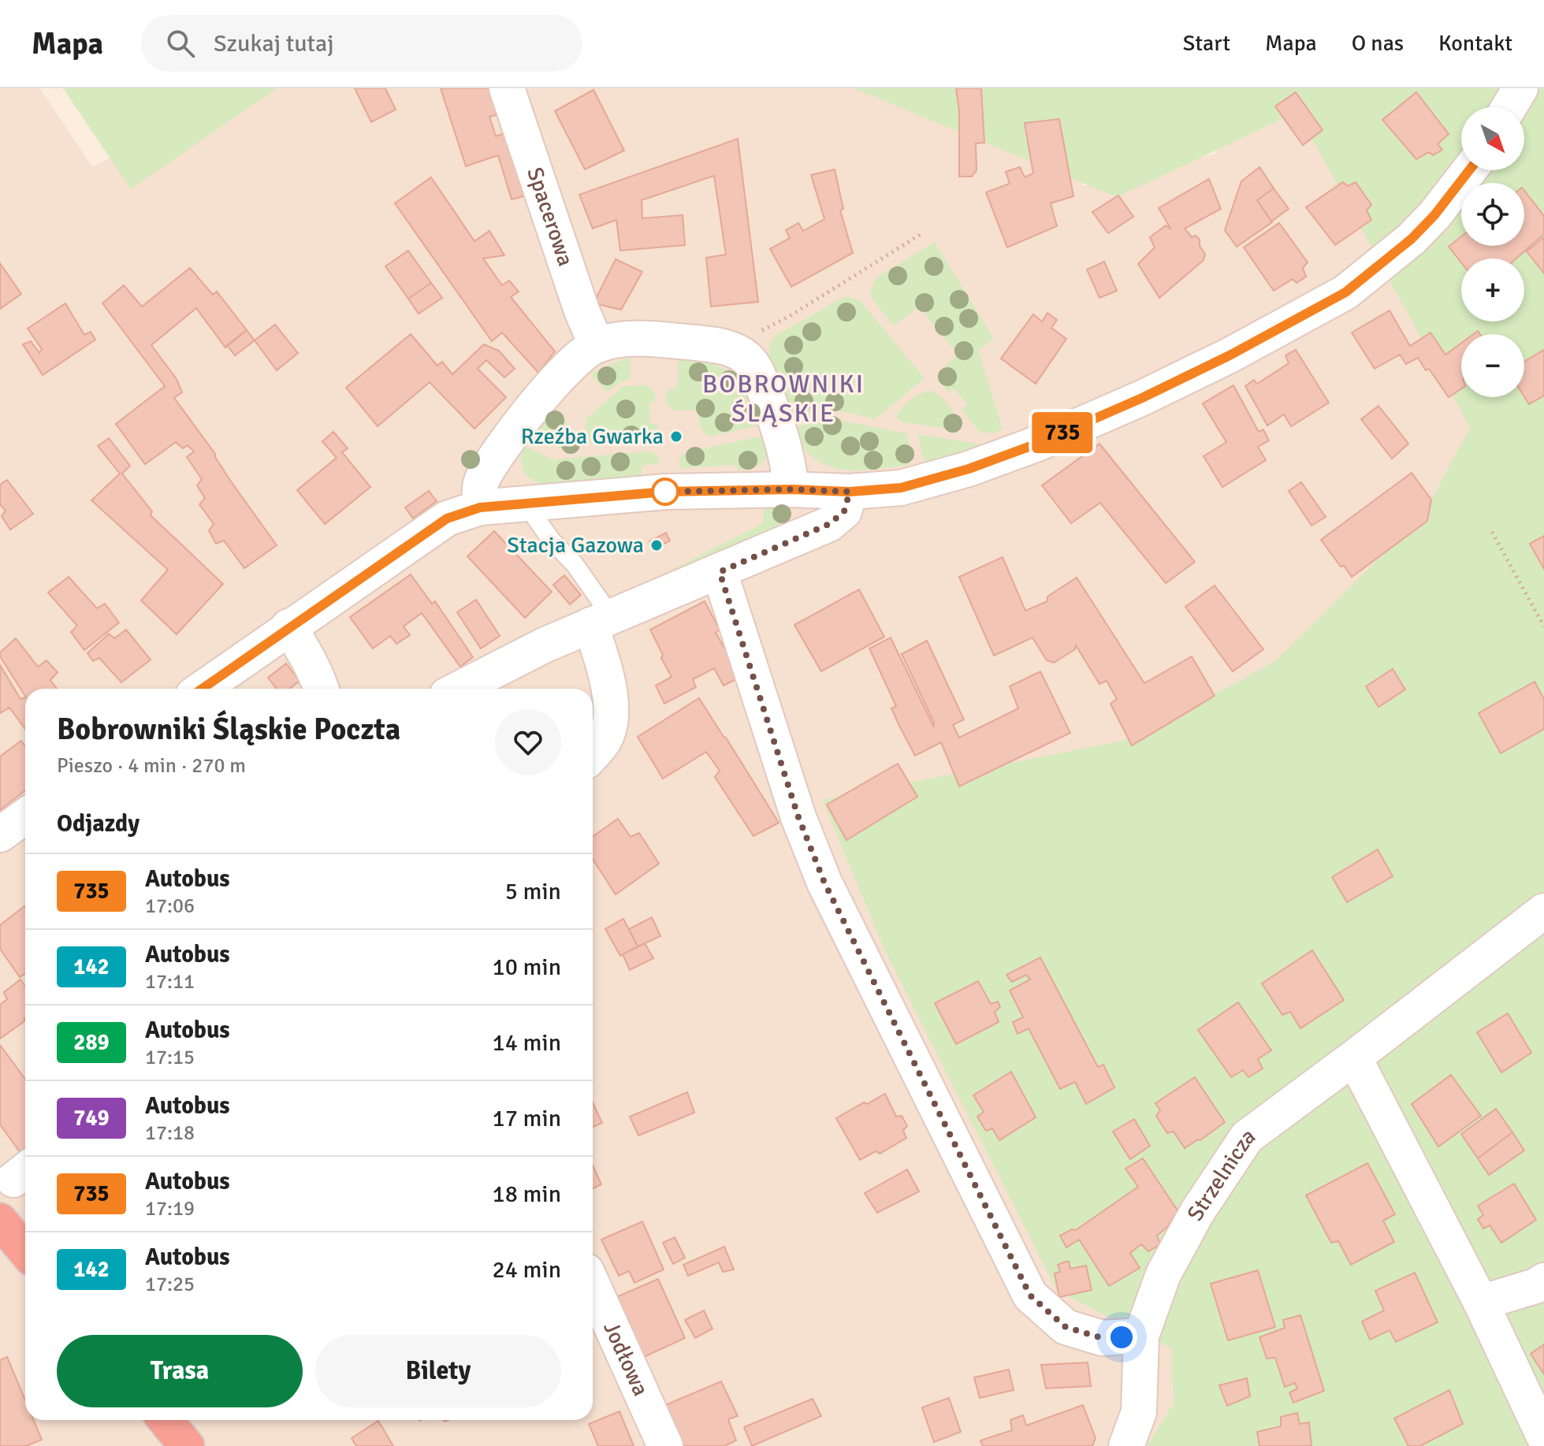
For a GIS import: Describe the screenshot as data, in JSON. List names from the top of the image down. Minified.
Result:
{"streets":{"street":["Spacerowa","Strzelnicza","Jodłowa"]},"districts":["BOBROWNIKI ŚLĄSKIE"],"places":["Rzeźba Gwarka","Stacja Gazowa"],"lines":["bus line 735"],"north":"bottom right","page":{"header":"Mapa","search":"Szukaj tutaj","nav":["Start","Mapa","O nas","Kontakt"],"on_map":"735","map_buttons":["+","−"],"heading":[["Bobrowniki Śląskie Poczta","Pieszo · 4 min · 270 m"],"Odjazdy"],"list":[{"mark":"735","name":"Autobus","note":"17:06","value":"5 min"},{"mark":"142","name":"Autobus","note":"17:11","value":"10 min"},{"mark":"289","name":"Autobus","note":"17:15","value":"14 min"},{"mark":"749","name":"Autobus","note":"17:18","value":"17 min"},{"mark":"735","name":"Autobus","note":"17:19","value":"18 min"},{"mark":"142","name":"Autobus","note":"17:25","value":"24 min"}],"buttons":["Trasa","Bilety"]}}
